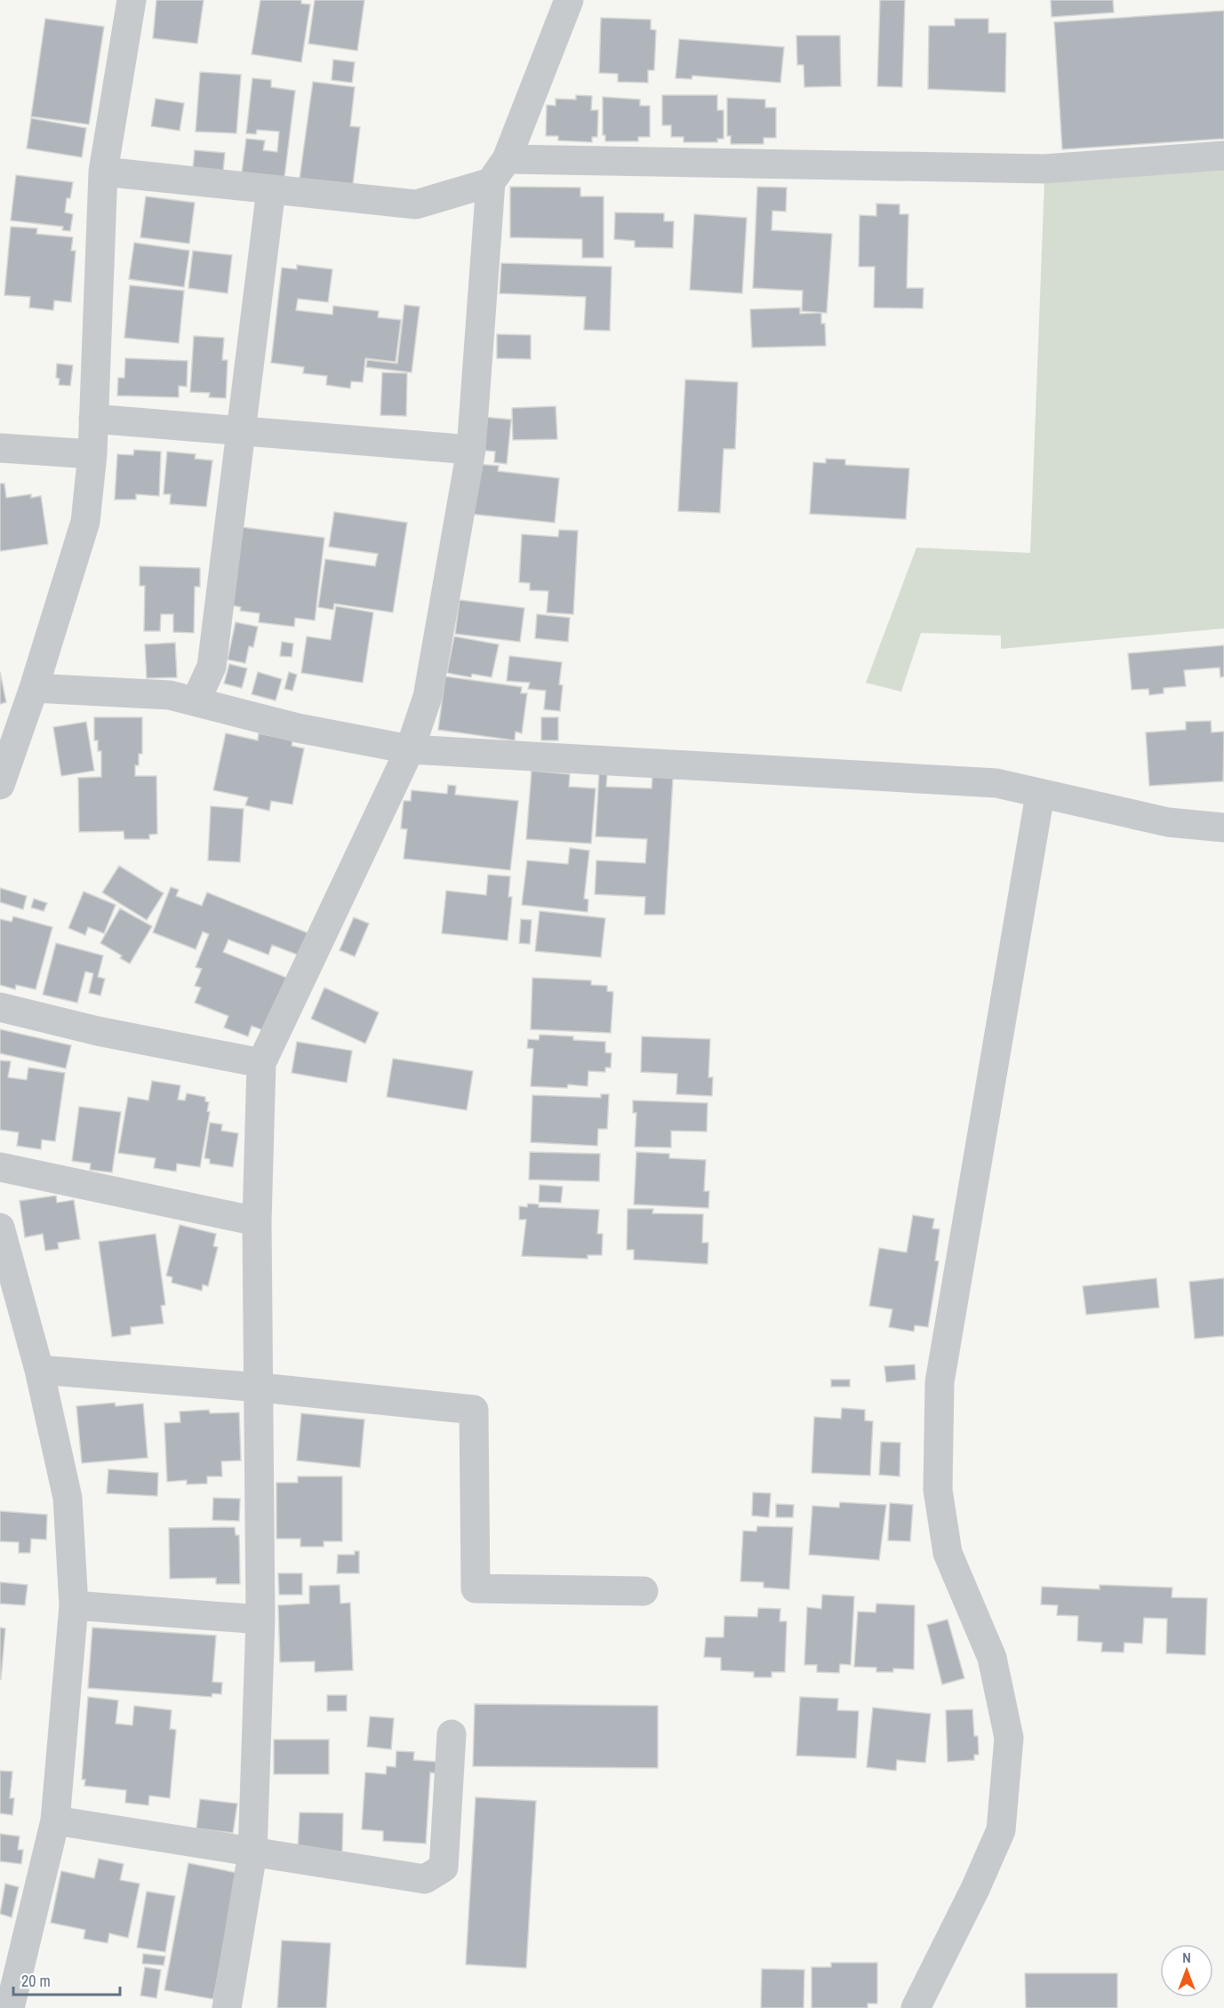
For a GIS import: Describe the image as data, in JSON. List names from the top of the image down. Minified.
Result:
{"scale_bar":"20 m","north":"top"}
